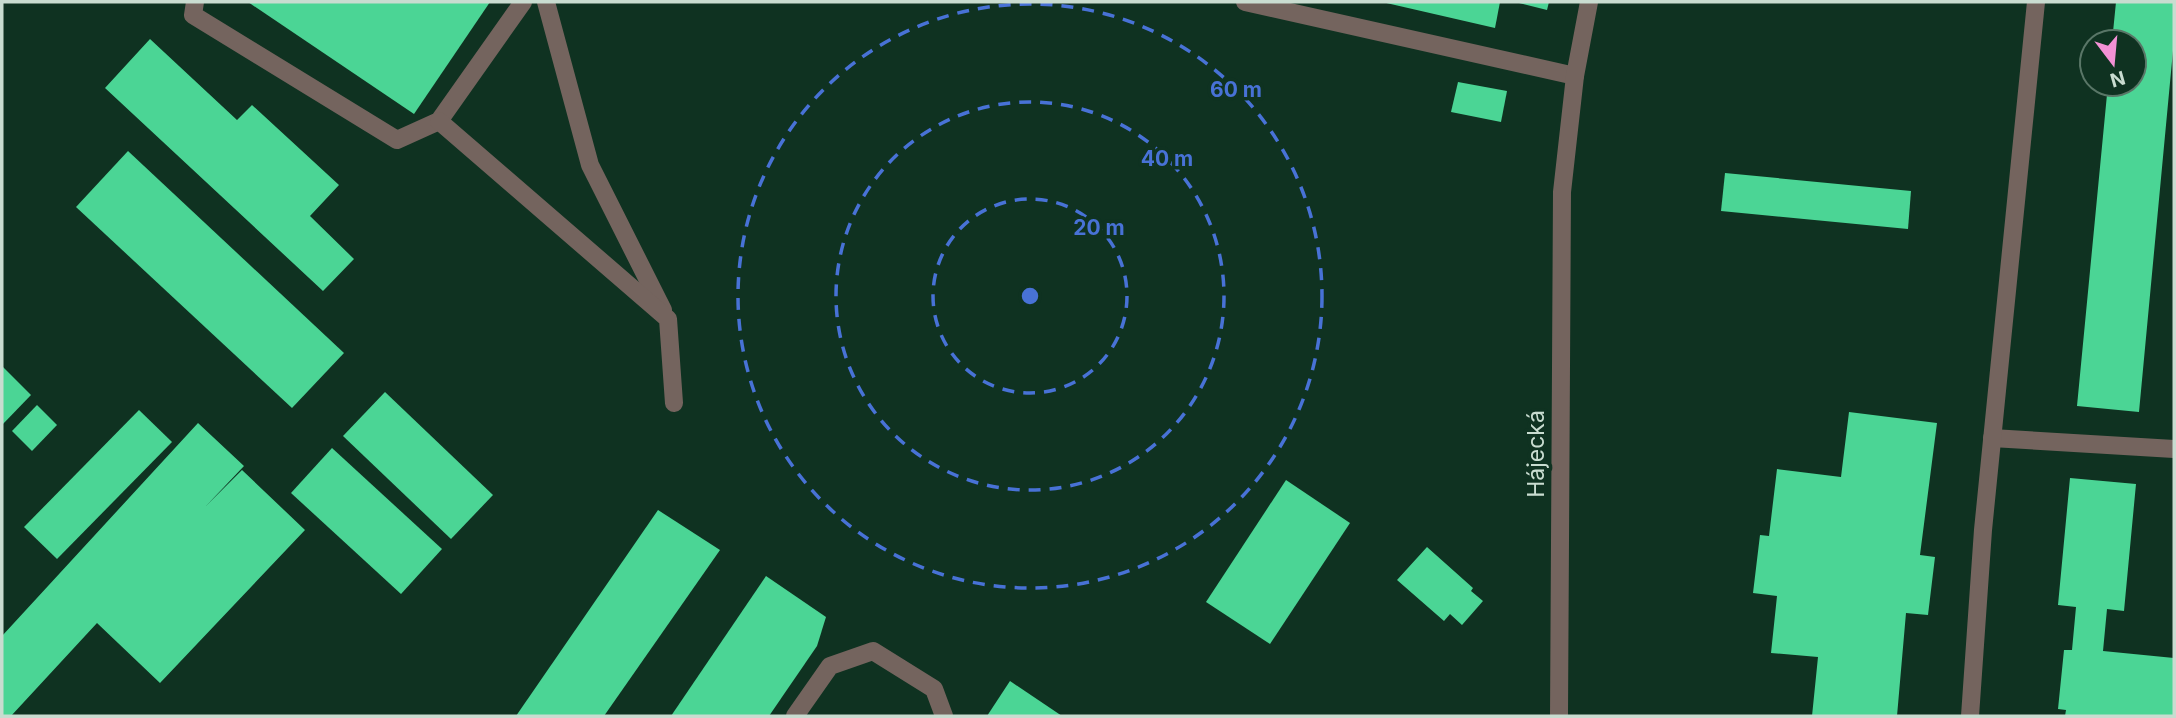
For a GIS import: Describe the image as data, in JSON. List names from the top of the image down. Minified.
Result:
{"streets":{"street":["Hájecká"]},"north":"bottom","rings":["60 m","40 m","20 m"]}
